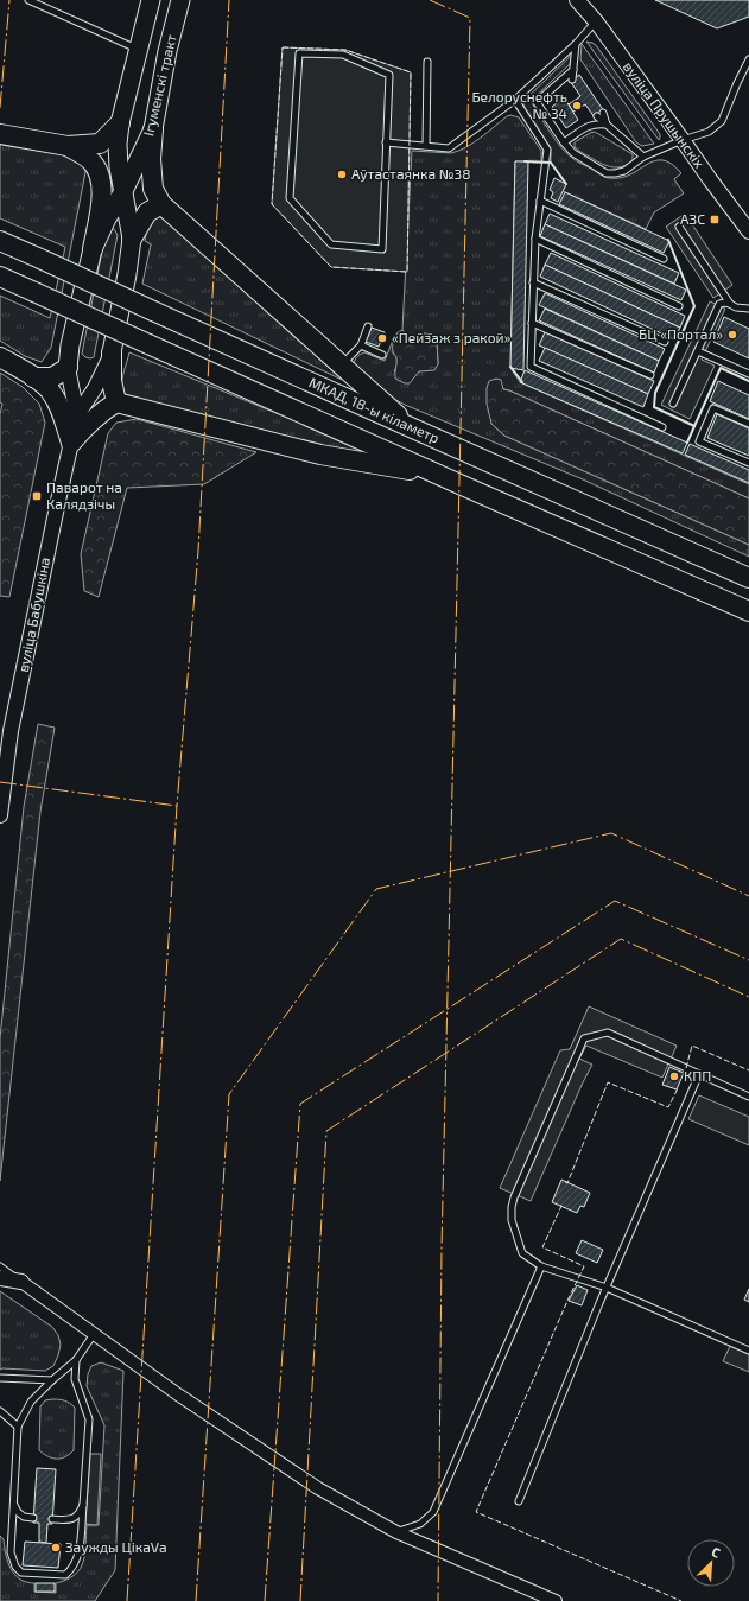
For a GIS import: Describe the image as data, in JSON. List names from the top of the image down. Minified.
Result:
{"streets":{"highway":["МКАД, 18-ы кіламетр"],"main road":["Ігуменскі тракт"],"street":["вуліца Прушынскіх","вуліца Бабушкіна"]},"crossings":[["Ігуменскі тракт","вуліца Бабушкіна"]],"places":{"other":["Белоруснефть № 34","Аўтастаянка №38","БЦ «Портал»","«Пейзаж з ракой»","КПП","Заужды ЦікаVа"],"transit":["АЗС","Паварот на Калядзічы"]},"north":"top right"}
